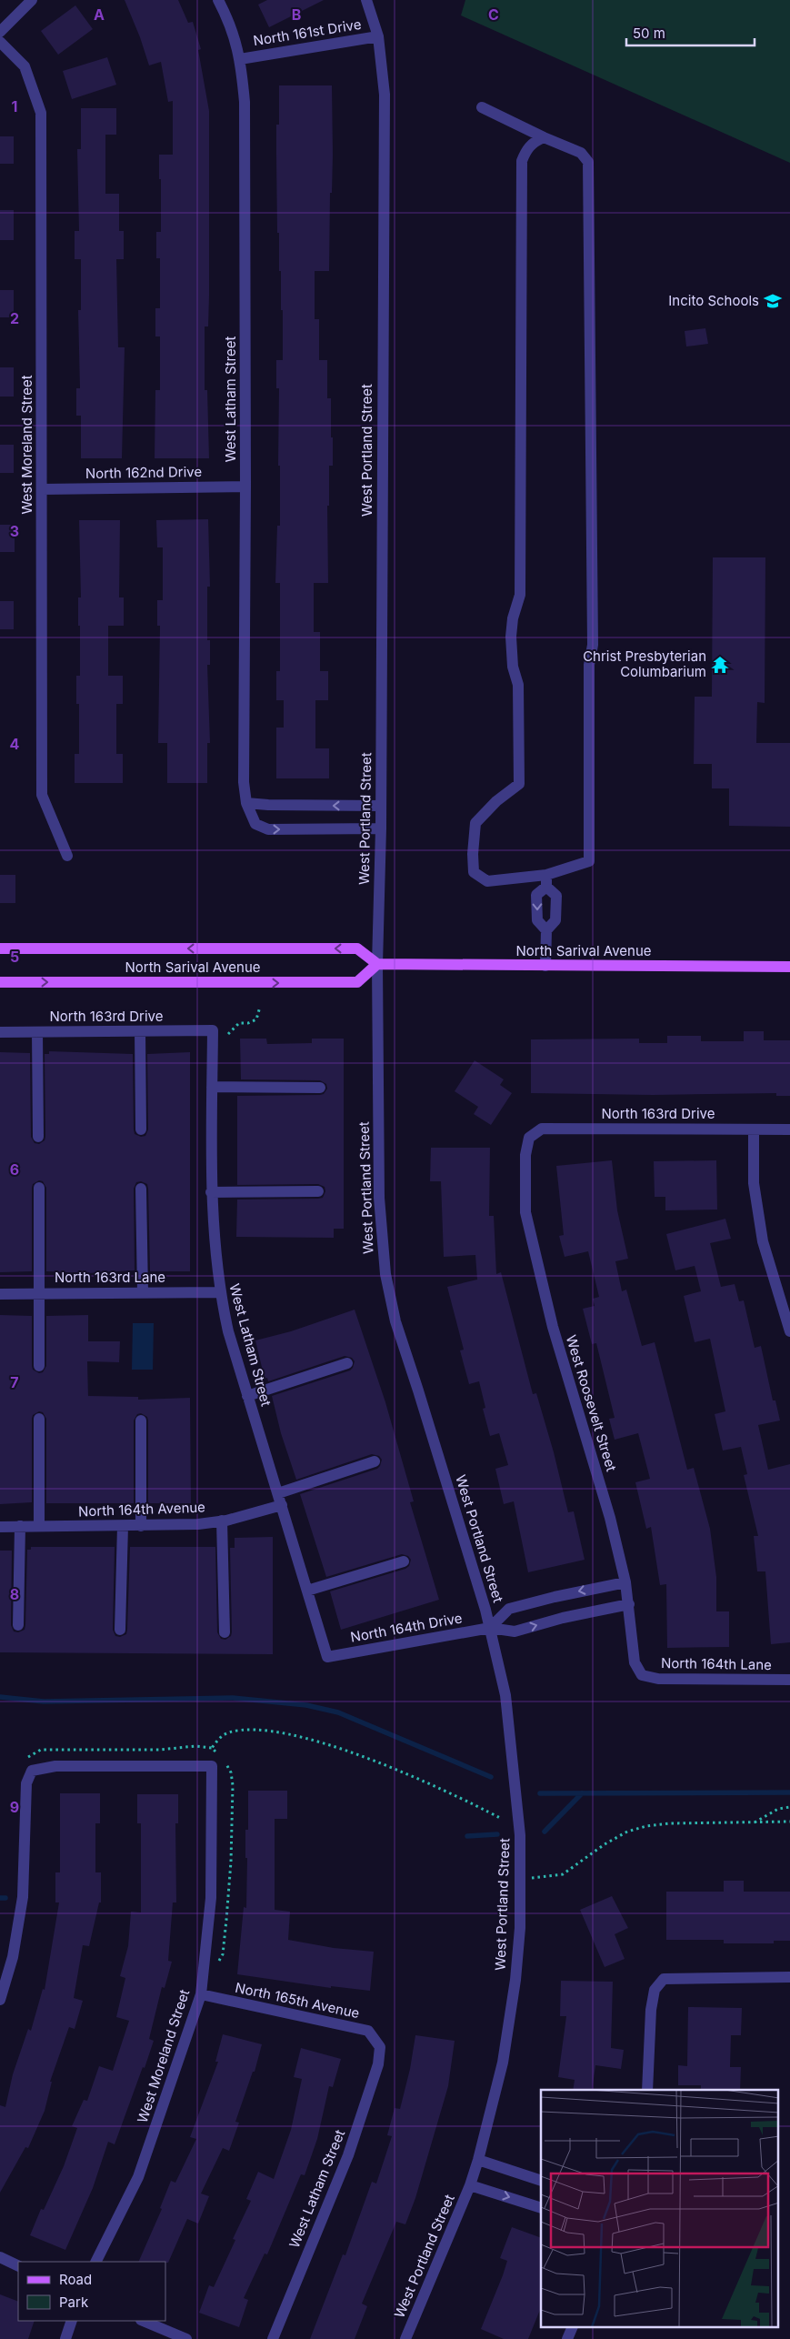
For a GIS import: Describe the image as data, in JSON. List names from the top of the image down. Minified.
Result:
{"streets":{"main road":["North Sarival Avenue"],"street":["North 161st Drive","West Latham Street","West Moreland Street","West Portland Street","North 162nd Drive","North 163rd Drive","North 163rd Lane","West Roosevelt Street","North 164th Avenue","North 164th Drive","North 164th Lane","North 165th Avenue"]},"crossings":[["North 161st Drive","West Latham Street"],["North 161st Drive","West Portland Street"],["West Latham Street","West Portland Street"],["West Latham Street","North 162nd Drive"],["West Latham Street","North 163rd Drive"],["West Latham Street","North 163rd Lane"],["West Latham Street","North 164th Avenue"],["West Latham Street","North 164th Drive"],["West Latham Street","North 165th Avenue"],["West Moreland Street","North 162nd Drive"],["West Moreland Street","North 165th Avenue"],["West Portland Street","North Sarival Avenue"],["West Portland Street","North 164th Drive"],["North 163rd Drive","West Roosevelt Street"],["West Roosevelt Street","North 164th Drive"],["West Roosevelt Street","North 164th Lane"]],"places":{"school or university":["Incito Schools"],"temple":["Christ Presbyterian Columbarium"]},"legend":["Road","Park"],"scale_bar":"50 m","grid":{"columns":["A","B","C"],"rows":["1","2","3","4","5","6","7","8","9"]}}
